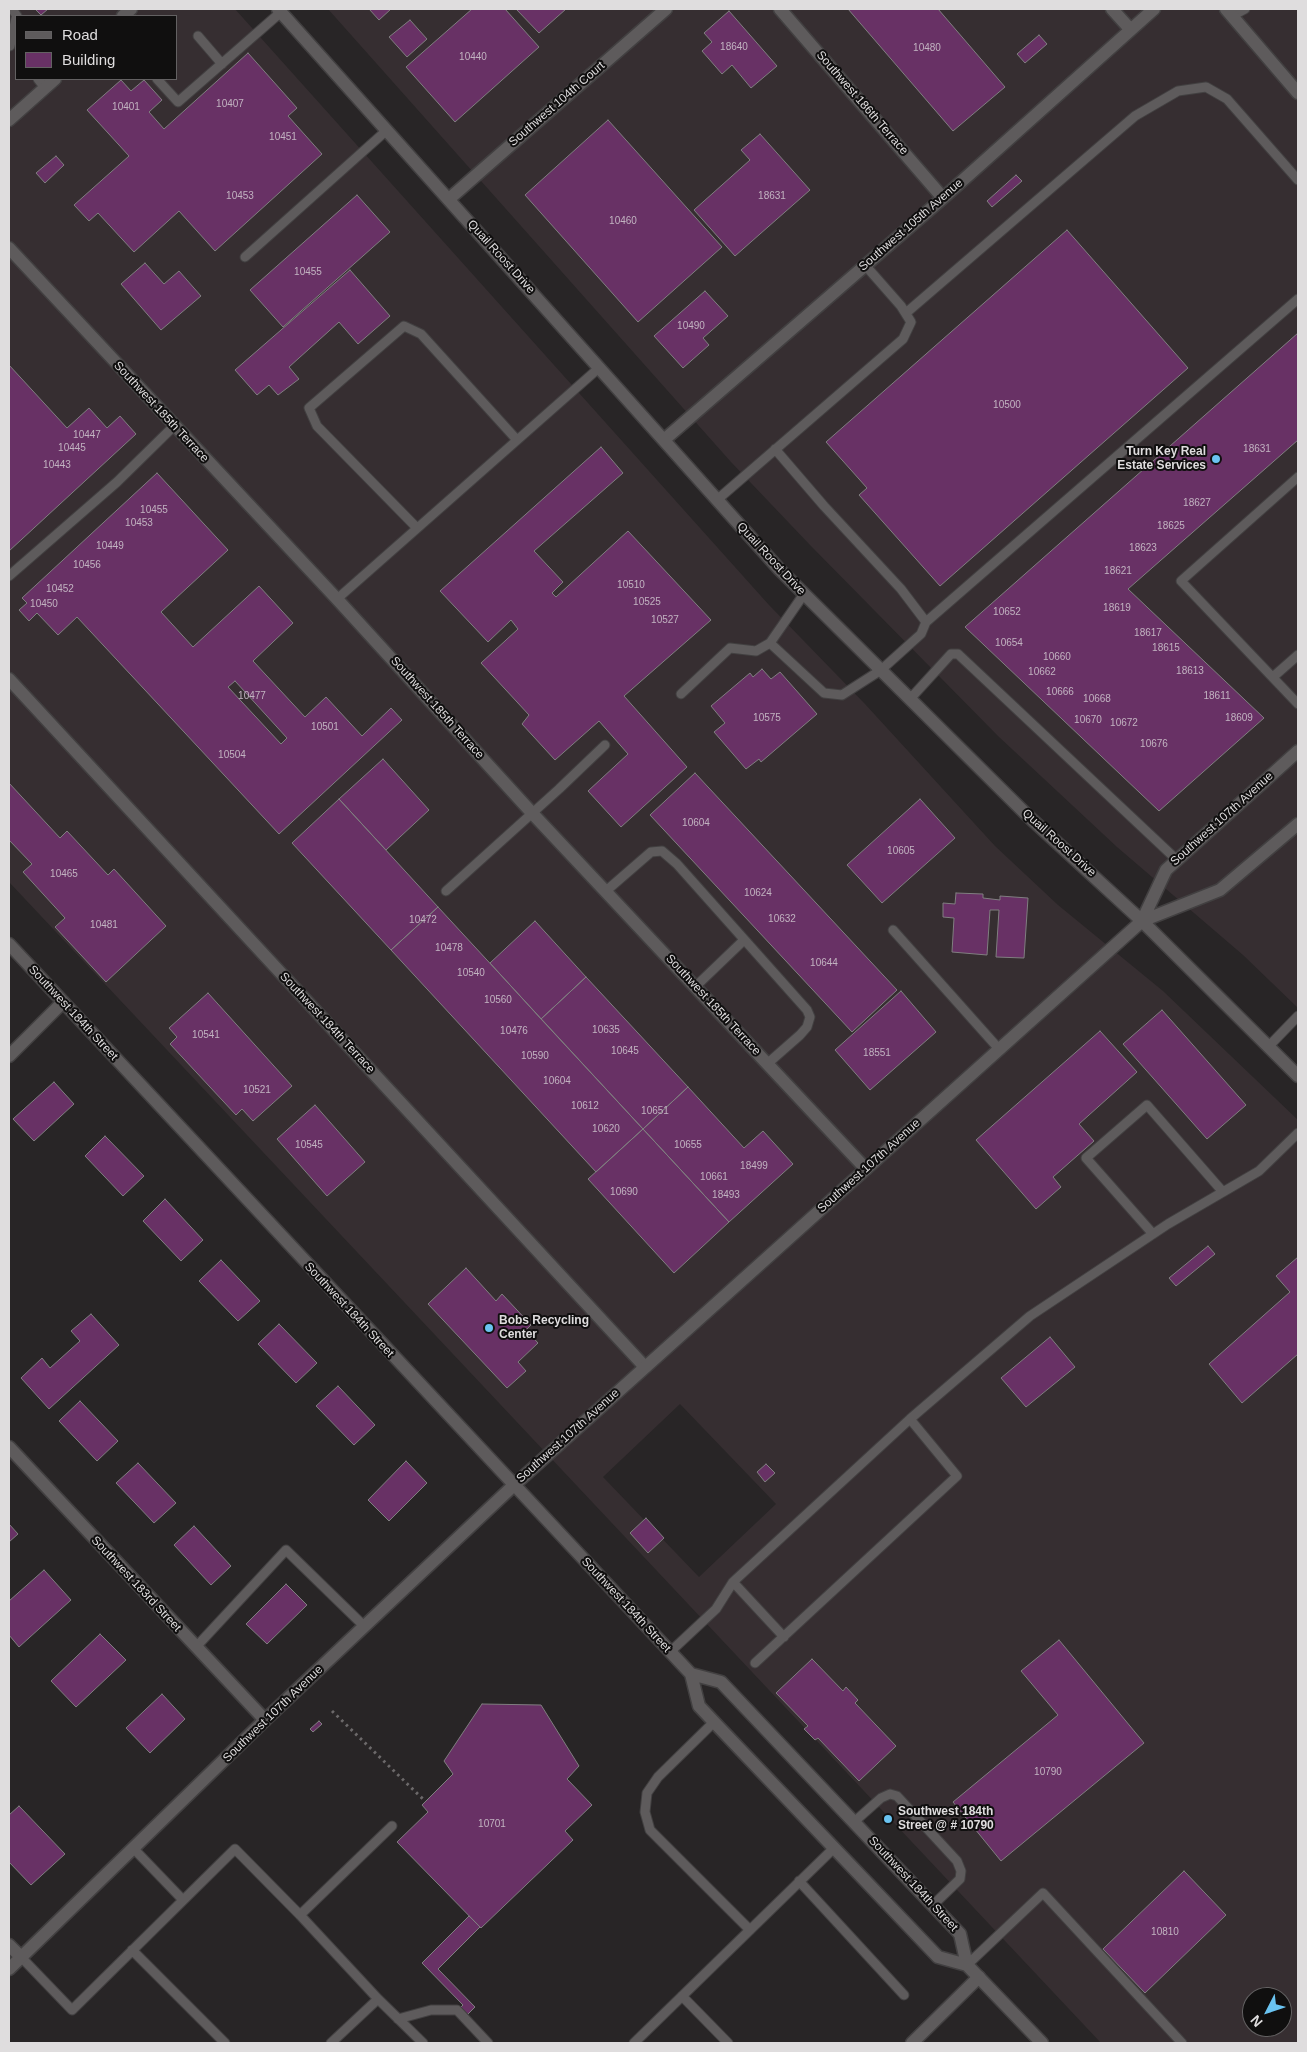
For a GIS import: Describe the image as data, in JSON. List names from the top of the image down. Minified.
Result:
{"streets":{"street":["Southwest 186th Terrace","Southwest 104th Court","Southwest 105th Avenue","Quail Roost Drive","Southwest 185th Terrace","Southwest 107th Avenue","Southwest 184th Street","Southwest 184th Terrace","Southwest 183rd Street"]},"crossings":[["Southwest 186th Terrace","Southwest 105th Avenue"],["Southwest 104th Court","Quail Roost Drive"],["Southwest 105th Avenue","Quail Roost Drive"],["Quail Roost Drive","Southwest 107th Avenue"],["Southwest 185th Terrace","Southwest 107th Avenue"],["Southwest 107th Avenue","Southwest 184th Street"],["Southwest 107th Avenue","Southwest 184th Terrace"],["Southwest 107th Avenue","Southwest 183rd Street"]],"places":["Turn Key Real Estate Services","Bobs Recycling Center","Southwest 184th Street @ # 10790"],"house_numbers":["18640","10480","10440","10407","10401","10451","10453","18631","10460","10455","10490","10500","10447","10445","18631","10443","18627","10455","10453","18625","10449","18623","10456","18621","10510","10452","10525","10450","18619","10652","10527","18617","10654","18615","10660","18613","10662","10666","10477","18611","10668","10575","18609","10670","10672","10501","10676","10504","10604","10605","10465","10624","10632","10472","10481","10478","10644","10540","10560","10635","10476","10541","10645","18551","10590","10604","10521","10612","10651","10620","10545","10655","18499","10661","10690","18493","10790","10701","10810"],"legend":["Road","Building"],"north":"bottom left"}
